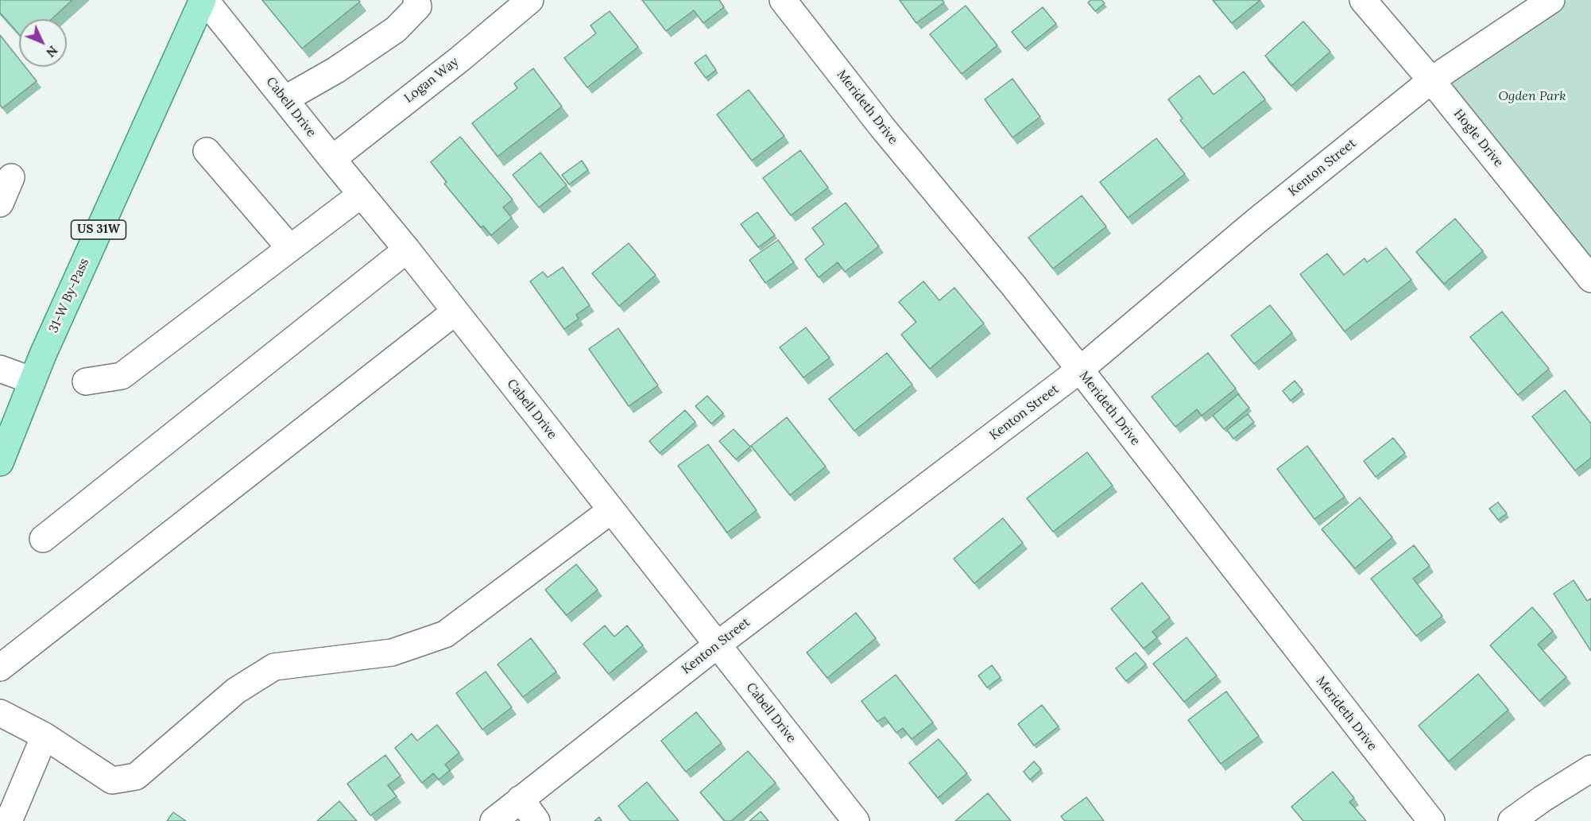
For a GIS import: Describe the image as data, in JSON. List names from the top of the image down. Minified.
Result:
{"streets":{"main road":["US 31W","31-W By-Pass"],"street":["Logan Way","Cabell Drive","Merideth Drive","Hogle Drive","Kenton Street"]},"crossings":[["Logan Way","Cabell Drive"],["Cabell Drive","Kenton Street"],["Cabell Drive","31-W By-Pass"],["Merideth Drive","Kenton Street"],["Hogle Drive","Kenton Street"]],"parks":["Ogden Park"],"north":"bottom right"}
